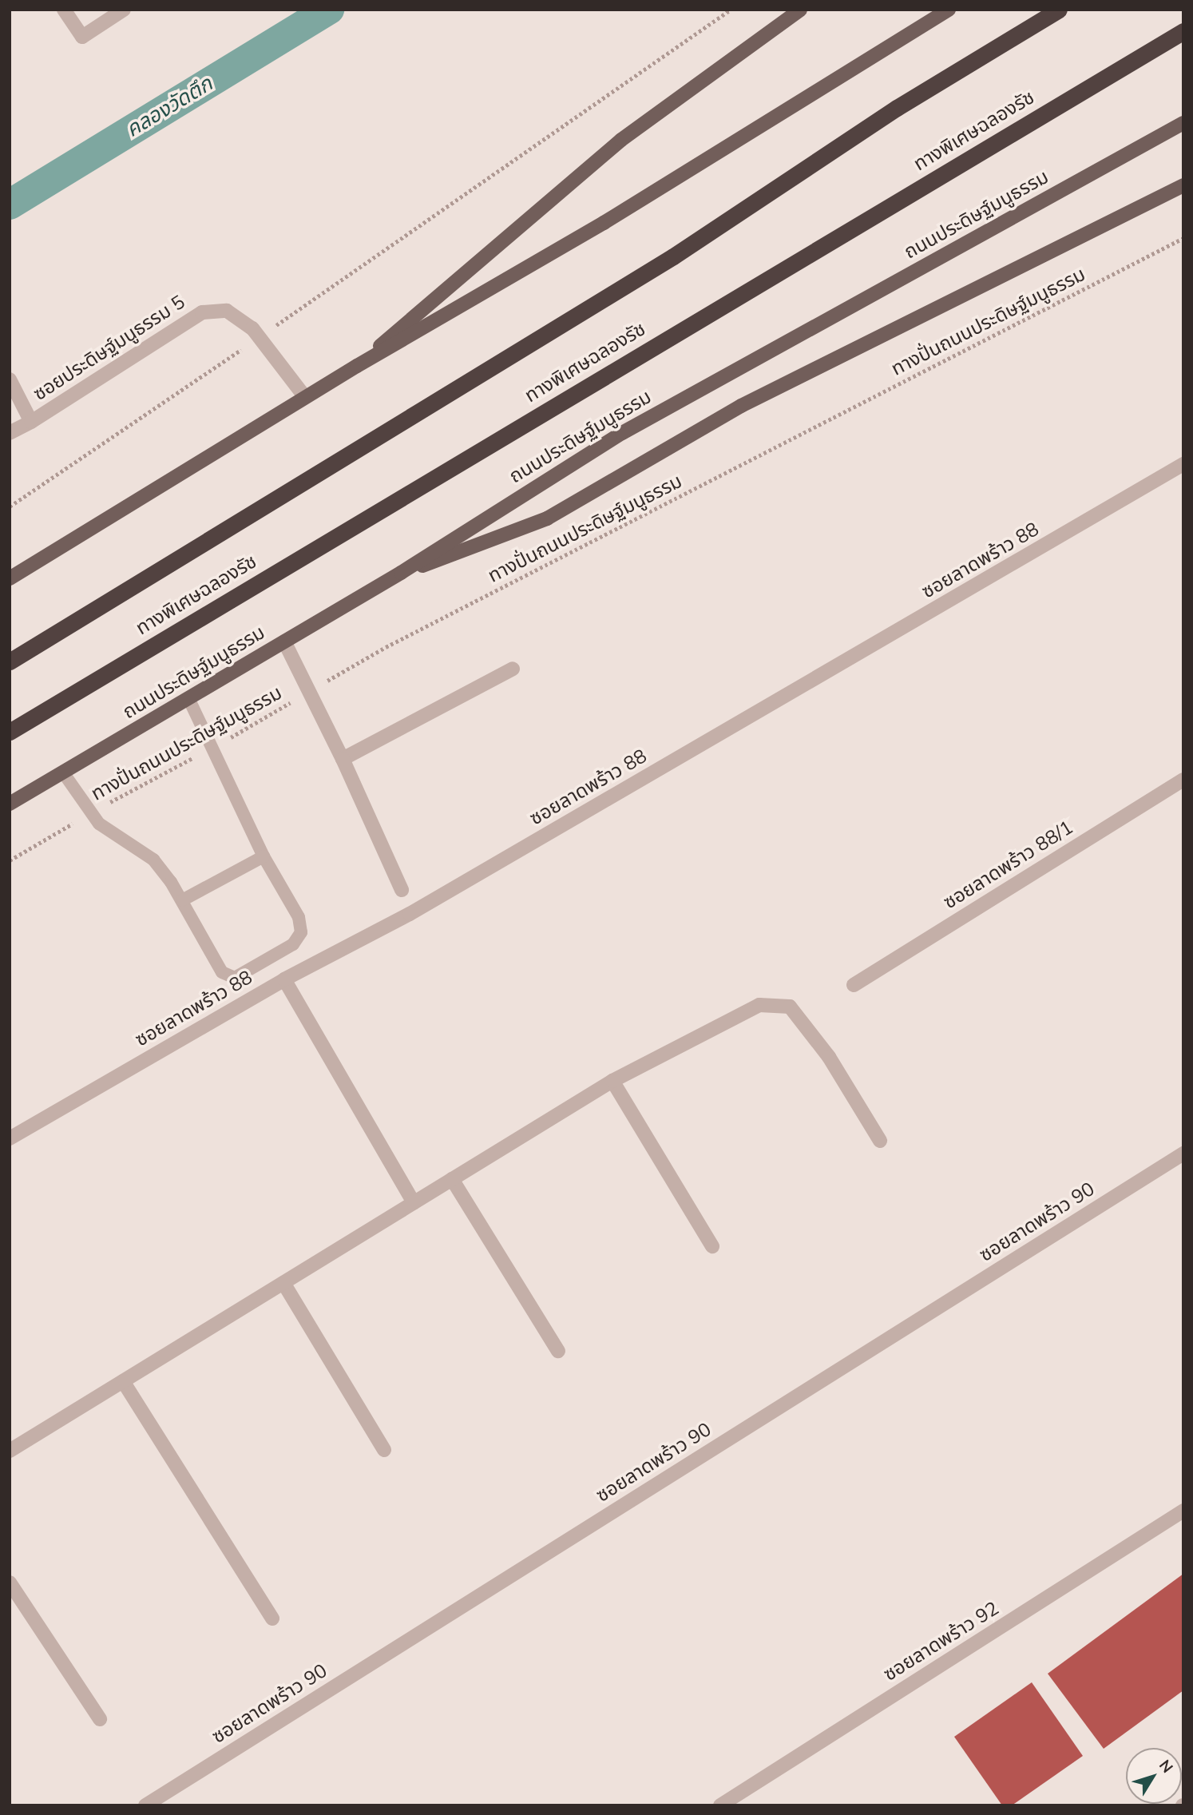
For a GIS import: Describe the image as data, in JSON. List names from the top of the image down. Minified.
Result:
{"streets":{"highway":["ทางพิเศษฉลองรัช"],"main road":["ถนนประดิษฐ์มนูธรรม"],"street":["ซอยประดิษฐ์มนูธรรม 5","ซอยลาดพร้าว 88","ซอยลาดพร้าว 88/1","ซอยลาดพร้าว 90","ซอยลาดพร้าว 92"],"path":["ทางปั่นถนนประดิษฐ์มนูธรรม"]},"water":["คลองวัดตึก"],"north":"top right"}
